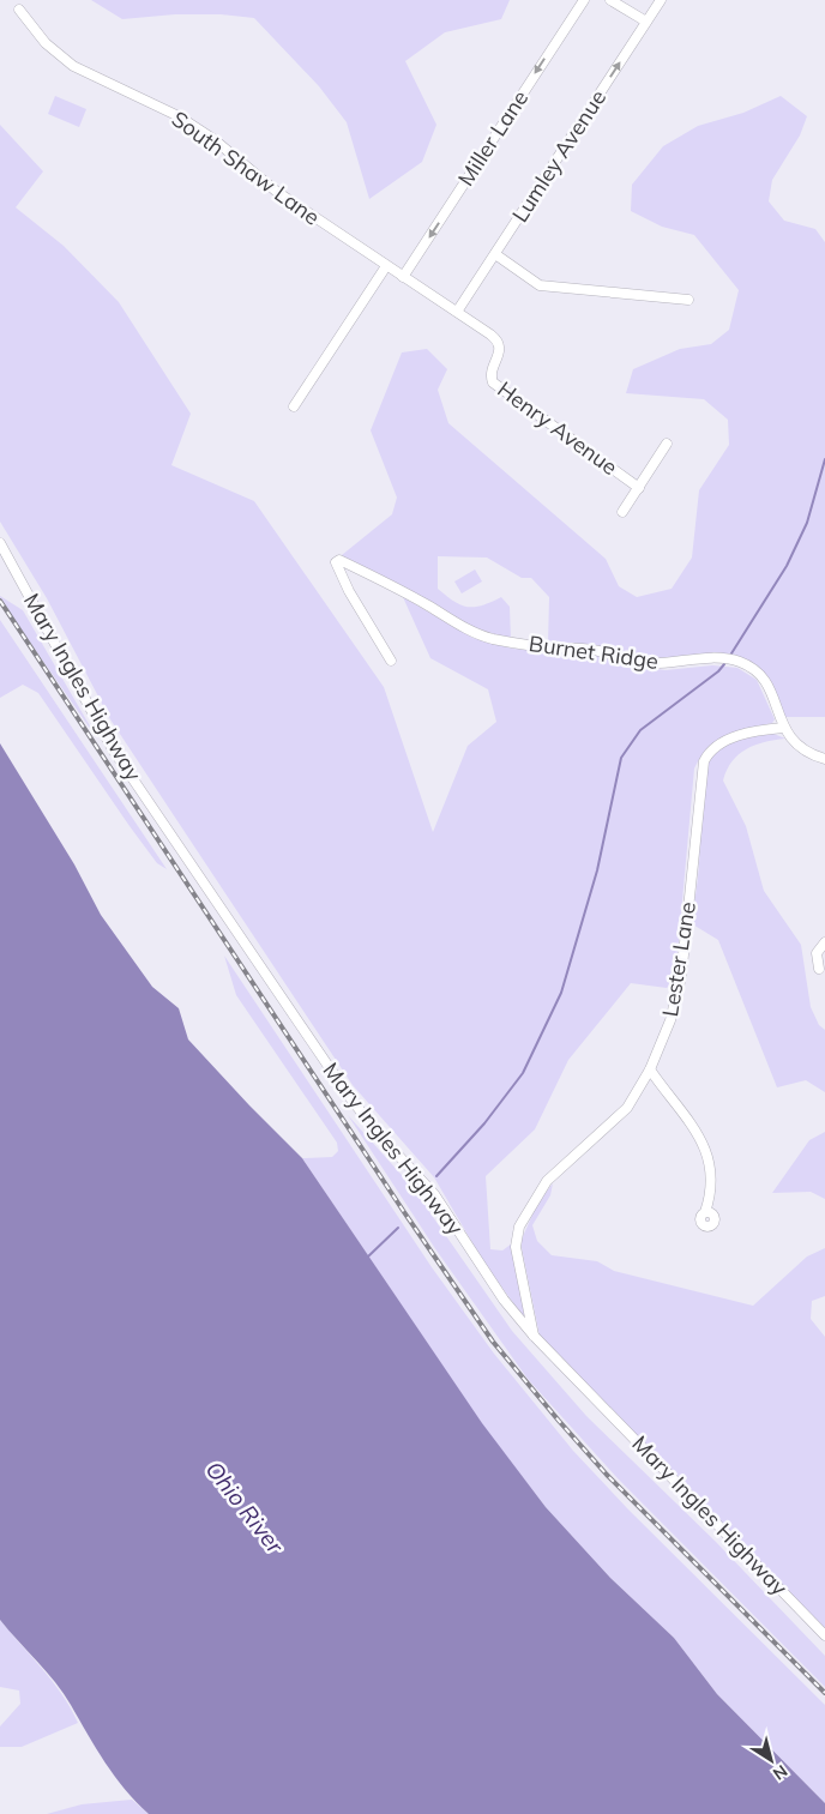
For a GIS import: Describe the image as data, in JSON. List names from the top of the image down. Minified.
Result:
{"streets":{"street":["Miller Lane","Lumley Avenue","South Shaw Lane","Henry Avenue","Burnet Ridge","Mary Ingles Highway","Lester Lane"]},"crossings":[["Miller Lane","South Shaw Lane"],["Lumley Avenue","South Shaw Lane"],["South Shaw Lane","Henry Avenue"],["Burnet Ridge","Lester Lane"],["Mary Ingles Highway","Lester Lane"]],"one_way":["Miller Lane","Lumley Avenue"],"water":["Ohio River"],"north":"bottom right"}
